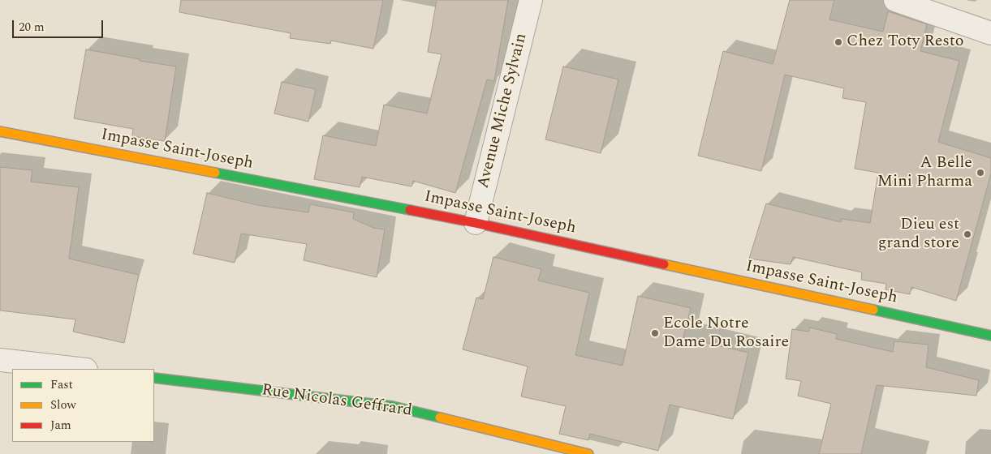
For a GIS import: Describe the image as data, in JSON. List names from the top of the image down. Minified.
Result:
{"streets":{"street":["Avenue Miche Sylvain","Impasse Saint-Joseph","Rue Nicolas Geffrard"]},"crossings":[["Avenue Miche Sylvain","Impasse Saint-Joseph"]],"places":["Chez Toty Resto","A Belle Mini Pharma","Dieu est grand store","Ecole Notre Dame Du Rosaire"],"legend":["Fast","Slow","Jam"],"scale_bar":"20 m"}
